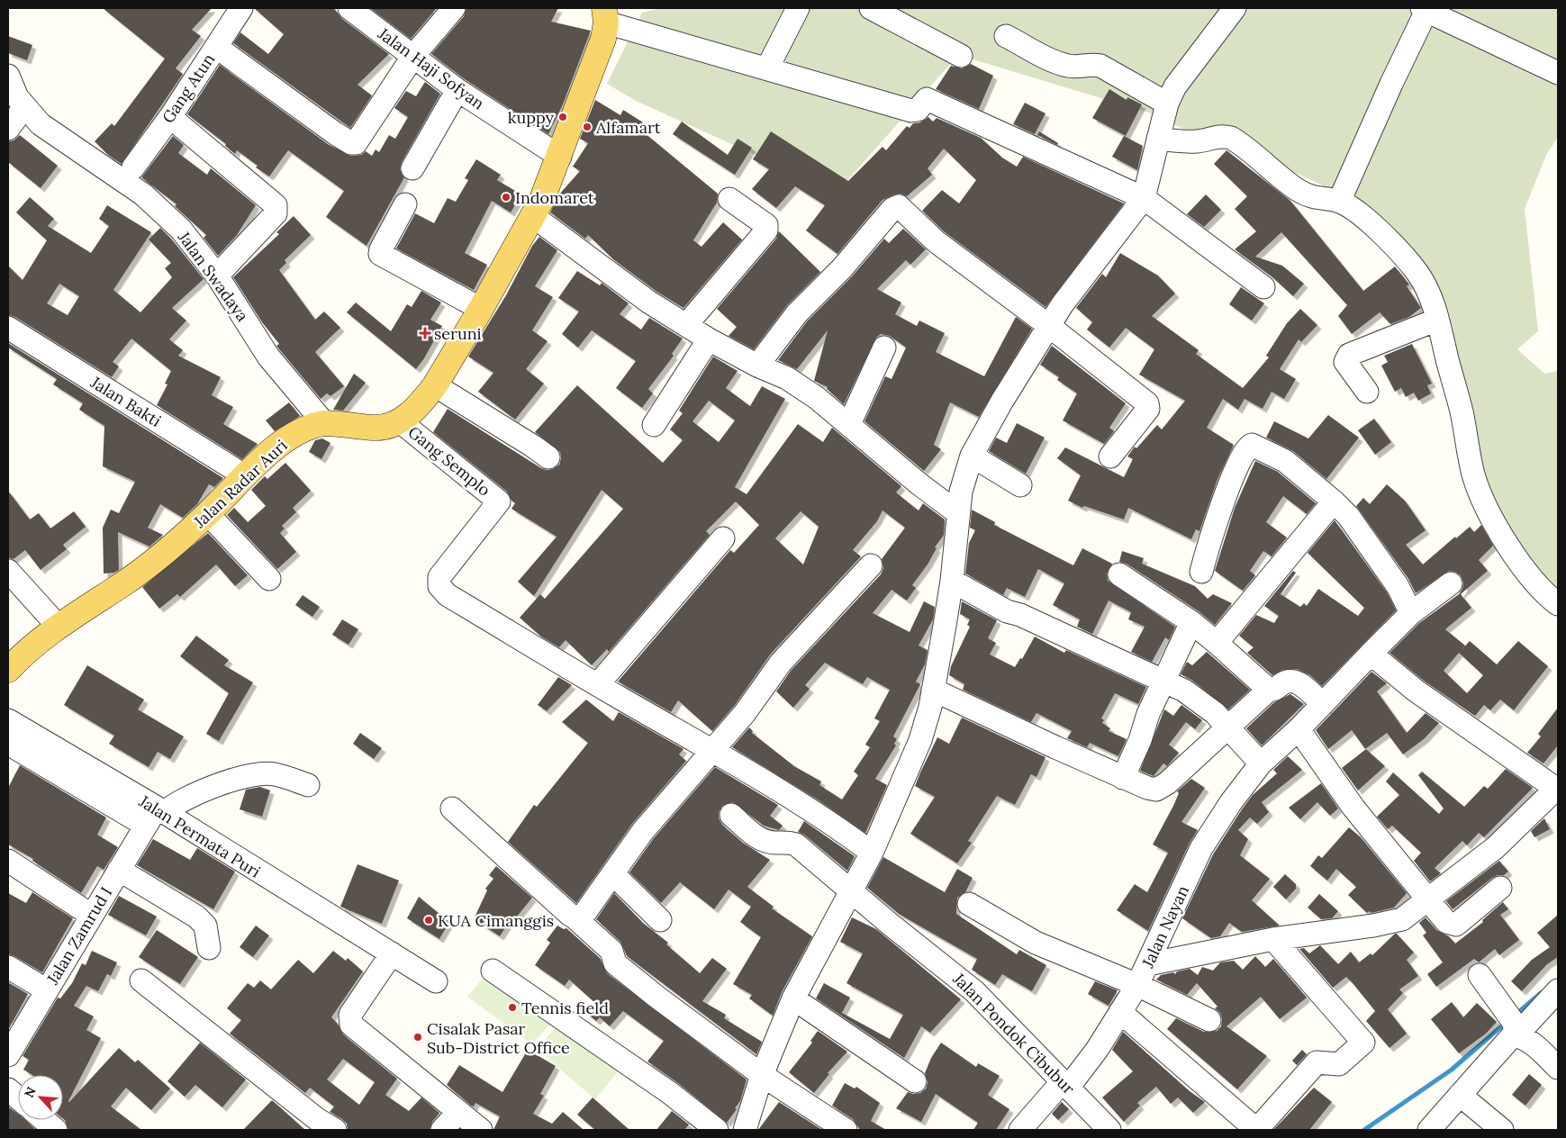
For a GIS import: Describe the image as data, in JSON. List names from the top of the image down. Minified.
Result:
{"streets":{"main road":["Jalan Radar Auri"],"street":["Jalan Haji Sofyan","Gang Atun","Jalan Swadaya","Jalan Bakti","Gang Semplo","Jalan Permata Puri","Jalan Nayan","Jalan Zamrud I","Jalan Pondok Cibubur"]},"crossings":[["Jalan Haji Sofyan","Jalan Radar Auri"],["Jalan Swadaya","Jalan Radar Auri"],["Jalan Bakti","Jalan Radar Auri"],["Gang Semplo","Jalan Radar Auri"],["Jalan Permata Puri","Jalan Zamrud I"],["Jalan Nayan","Jalan Pondok Cibubur"]],"places":{"other":["kuppy","Alfamart","Indomaret","KUA Cimanggis","Tennis field","Cisalak Pasar Sub-District Office"],"health":["seruni"]},"north":"top left"}
